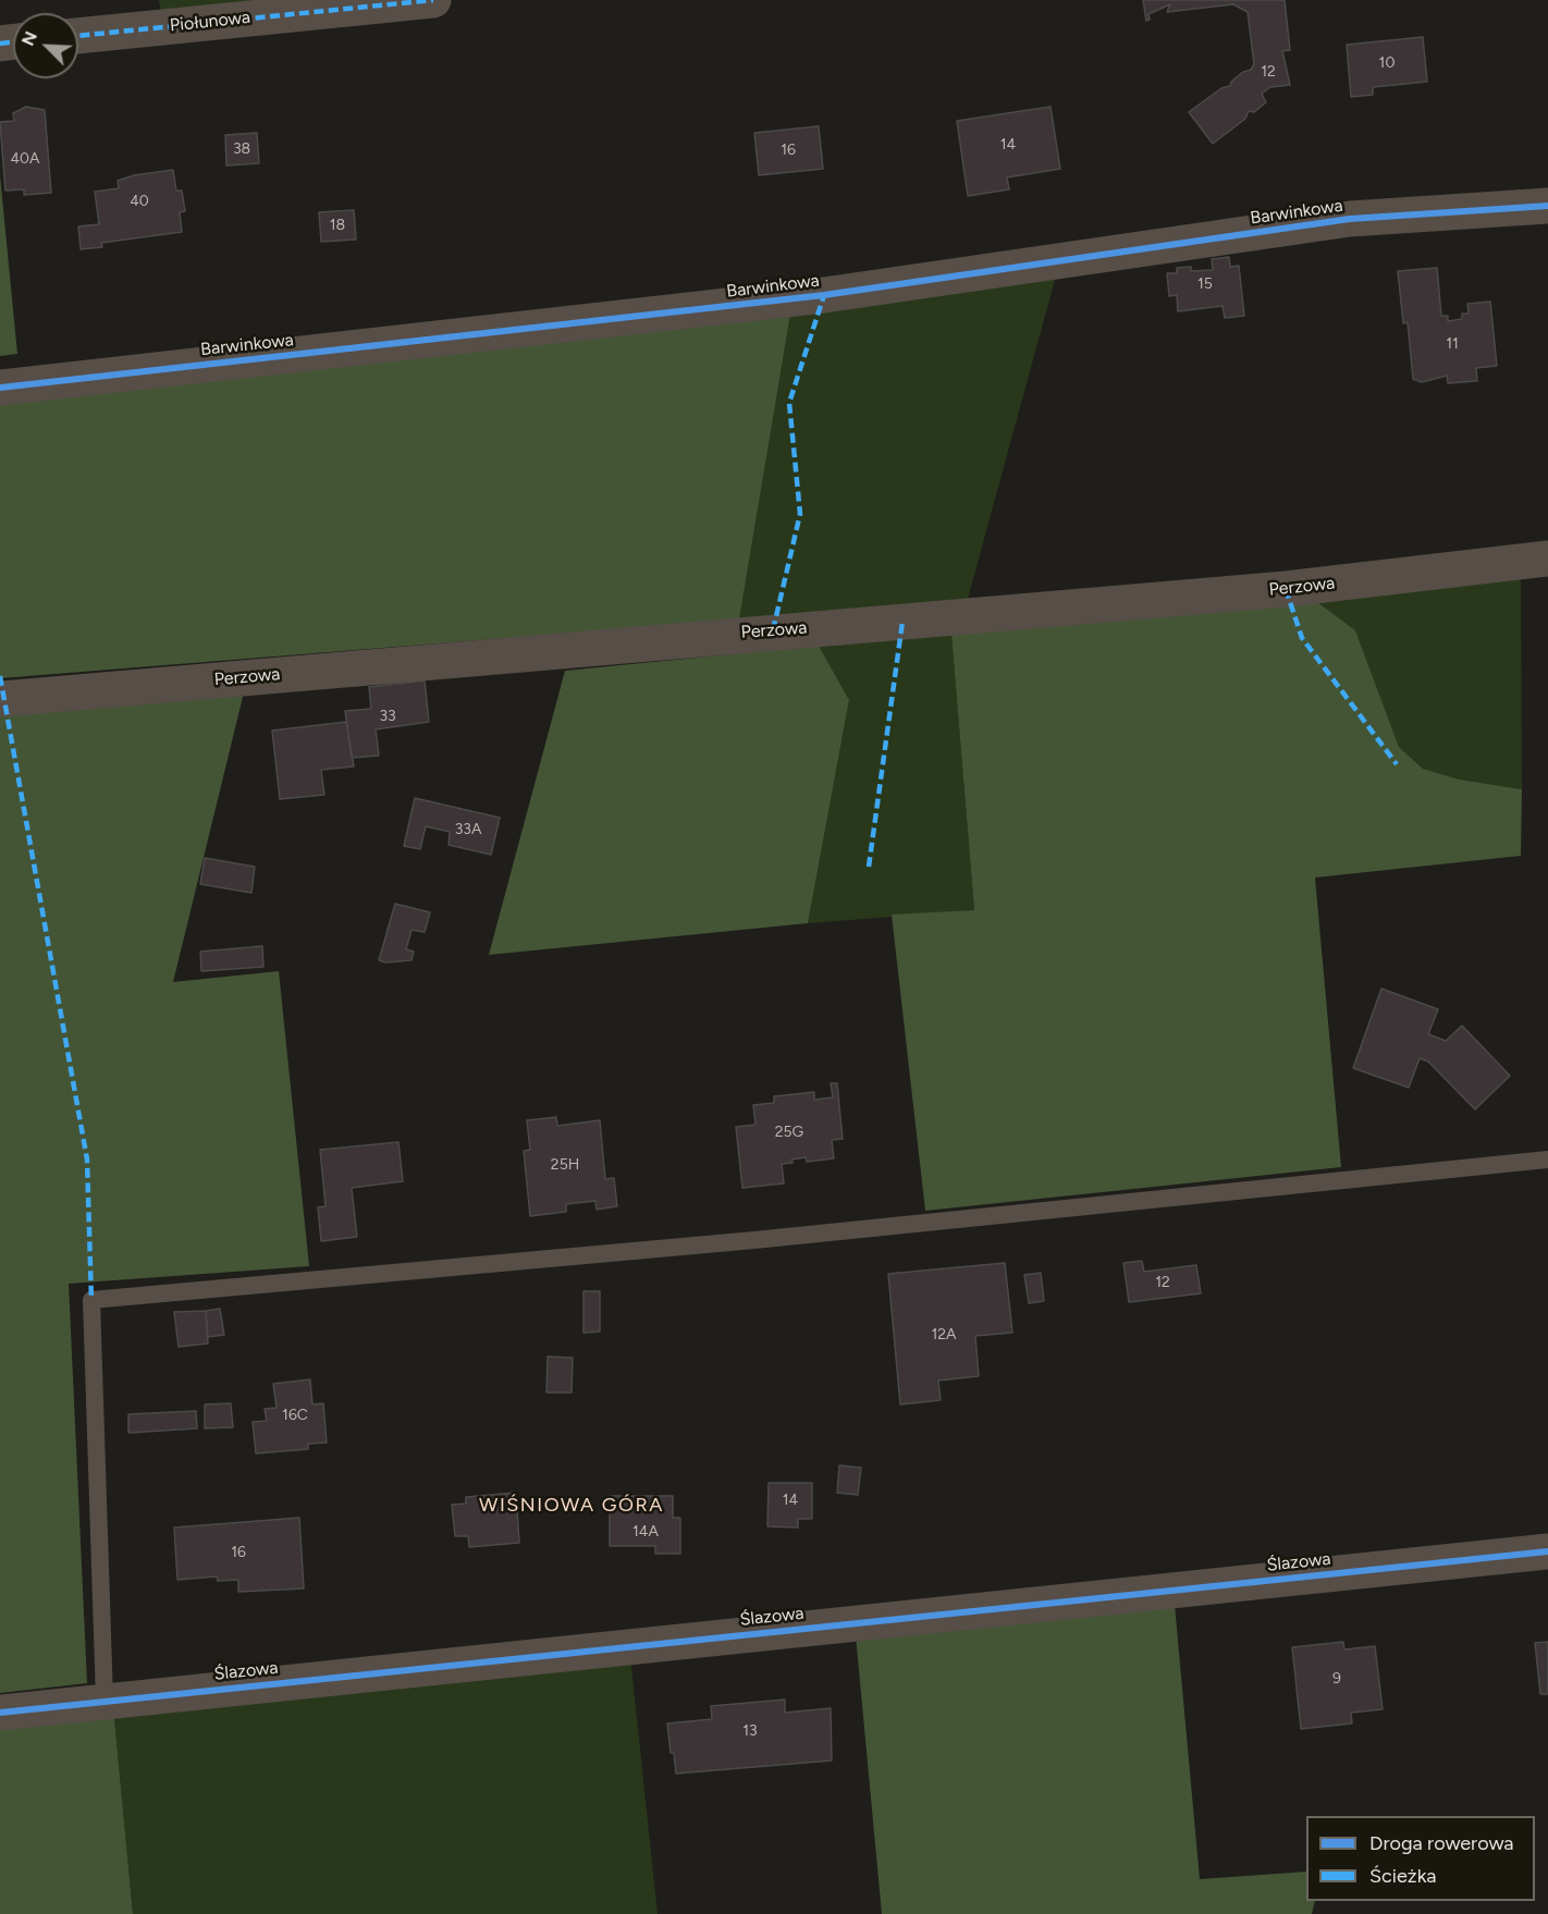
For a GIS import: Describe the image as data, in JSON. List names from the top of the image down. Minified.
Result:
{"streets":{"street":["Piołunowa","Barwinkowa","Perzowa","Ślazowa"]},"districts":["WIŚNIOWA GÓRA"],"house_numbers":["10","12","14","38","16","40A","40","18","15","11","33","33A","25G","25H","12","12A","16C","14","14A","16","9","13"],"legend":["Droga rowerowa","Ścieżka"],"north":"top left"}
